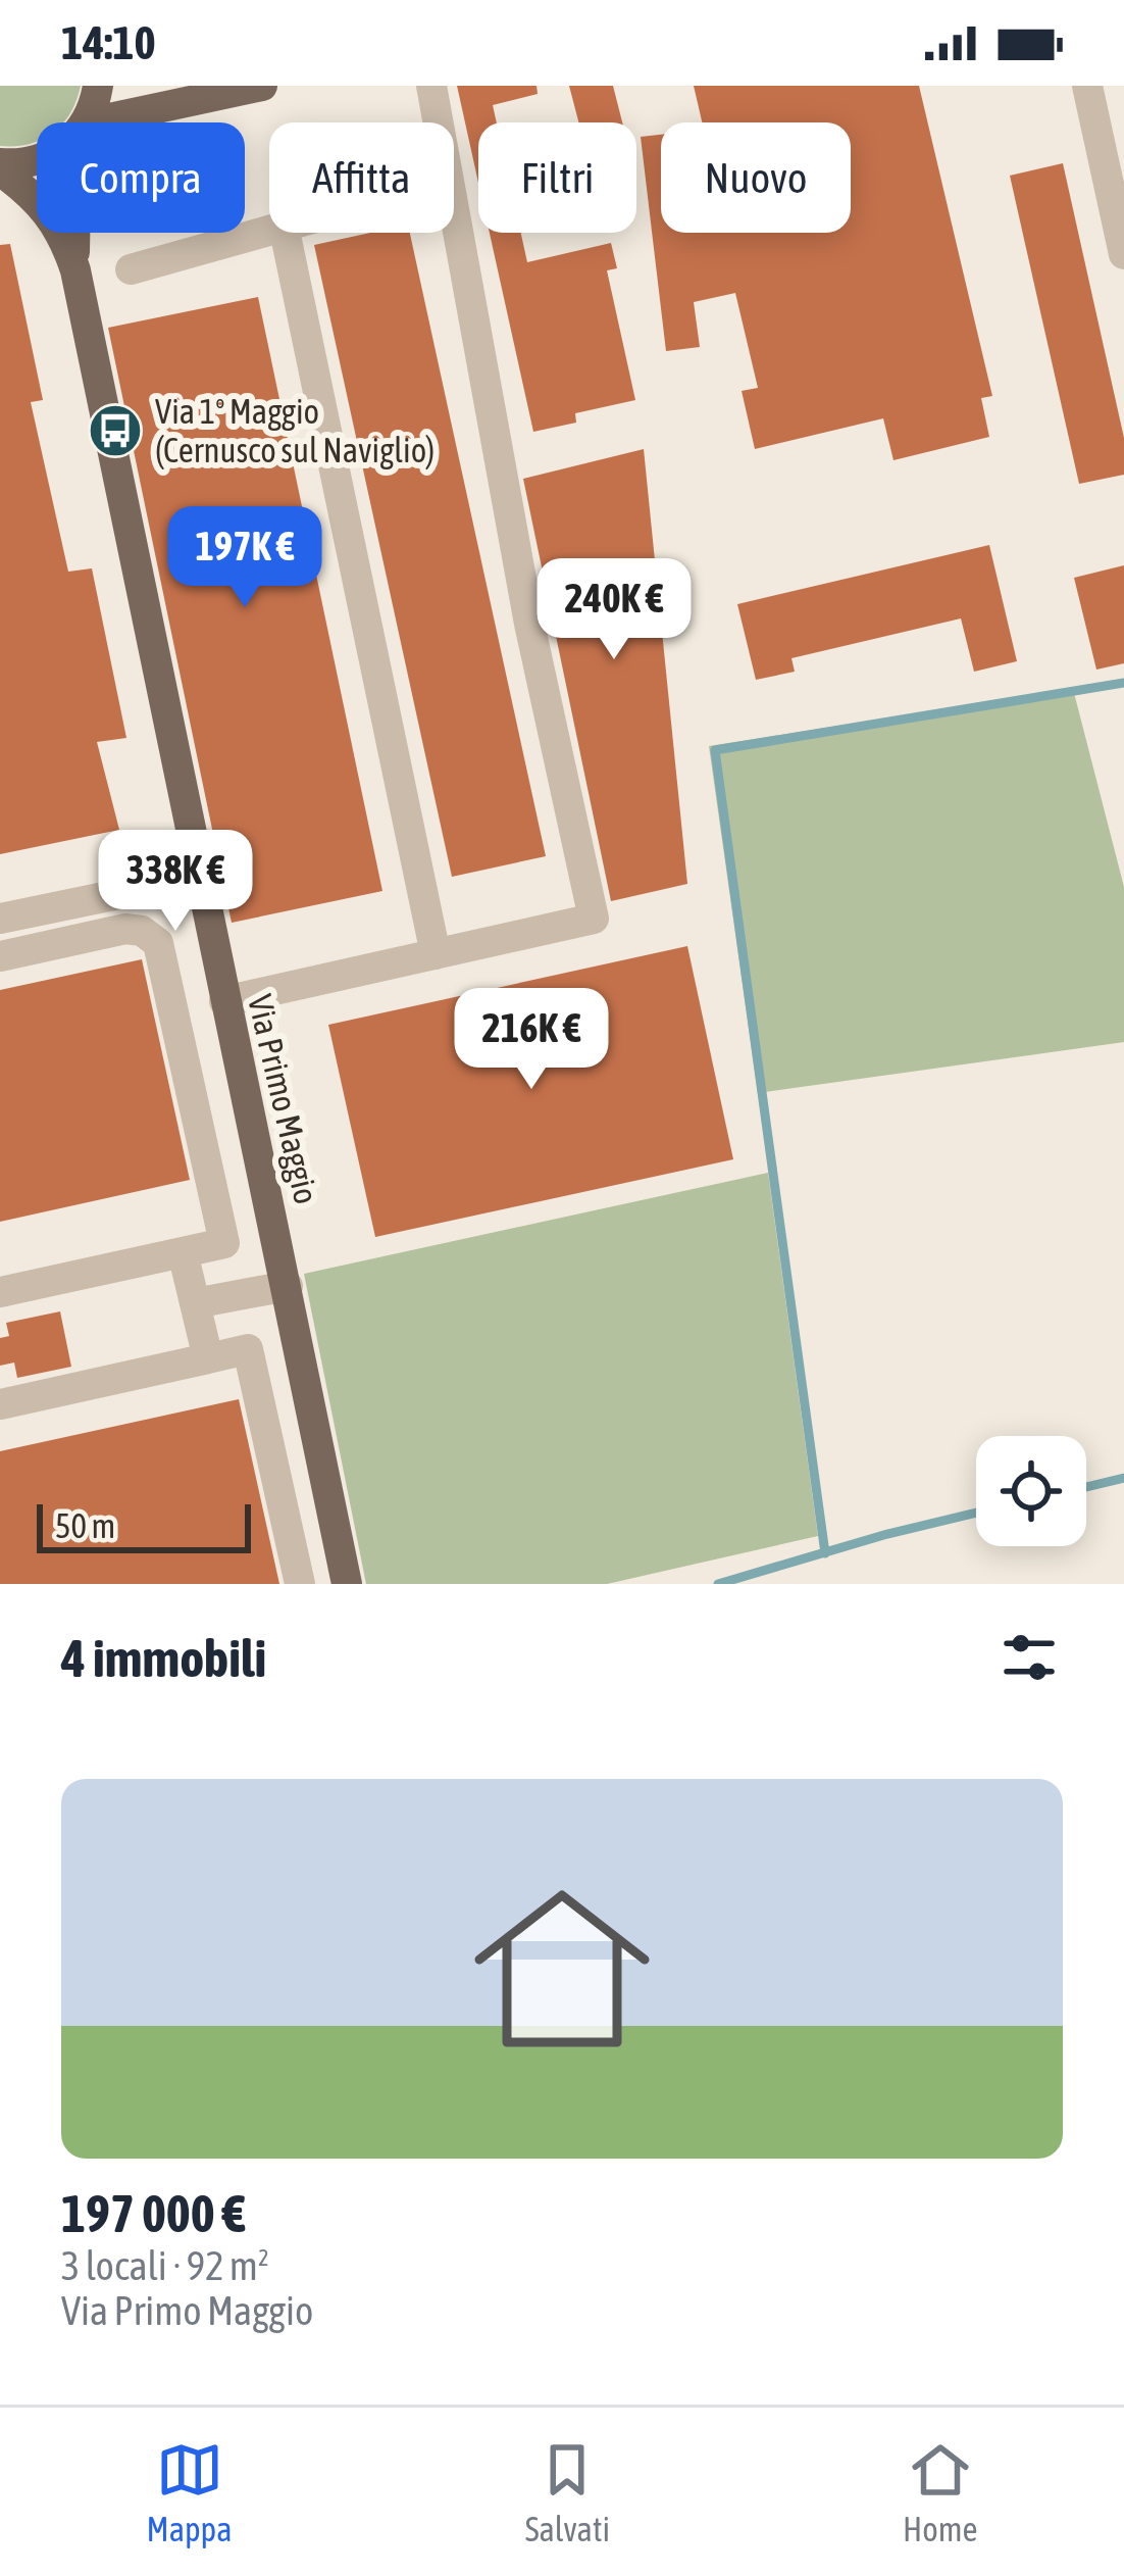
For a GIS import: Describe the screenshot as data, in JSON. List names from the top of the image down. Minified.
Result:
{"streets":{"main road":["Via Primo Maggio"]},"places":{"bus stop":["Via 1° Maggio (Cernusco sul Naviglio)"]},"scale_bar":"50 m","page":{"status":"14:10","chip":["Compra","Affitta","Filtri","Nuovo"],"price":["197K €","240K €","338K €","216K €"],"scale":"50 m","heading":"4 immobili","list":[{"name":"197 000 €","note":"3 locali · 92 m² · Via Primo Maggio"}],"tabs":["Mappa","Salvati","Home"]}}
